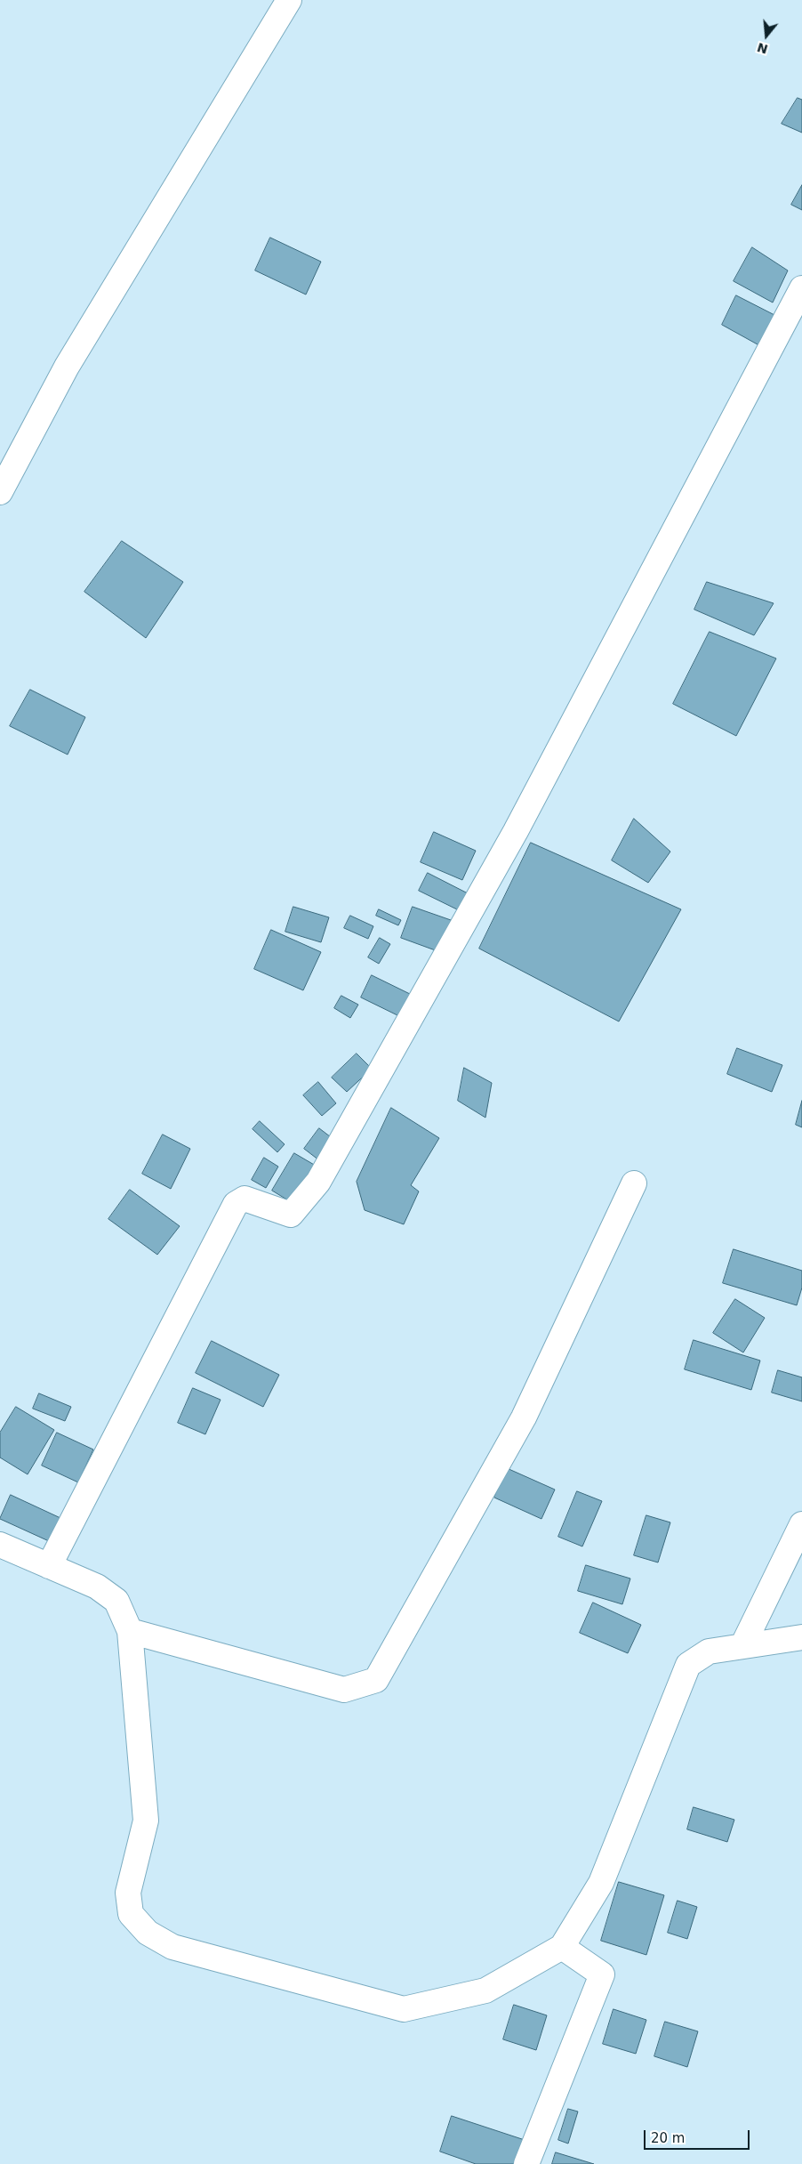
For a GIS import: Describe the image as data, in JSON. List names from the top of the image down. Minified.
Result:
{"scale_bar":"20 m","north":"bottom"}
